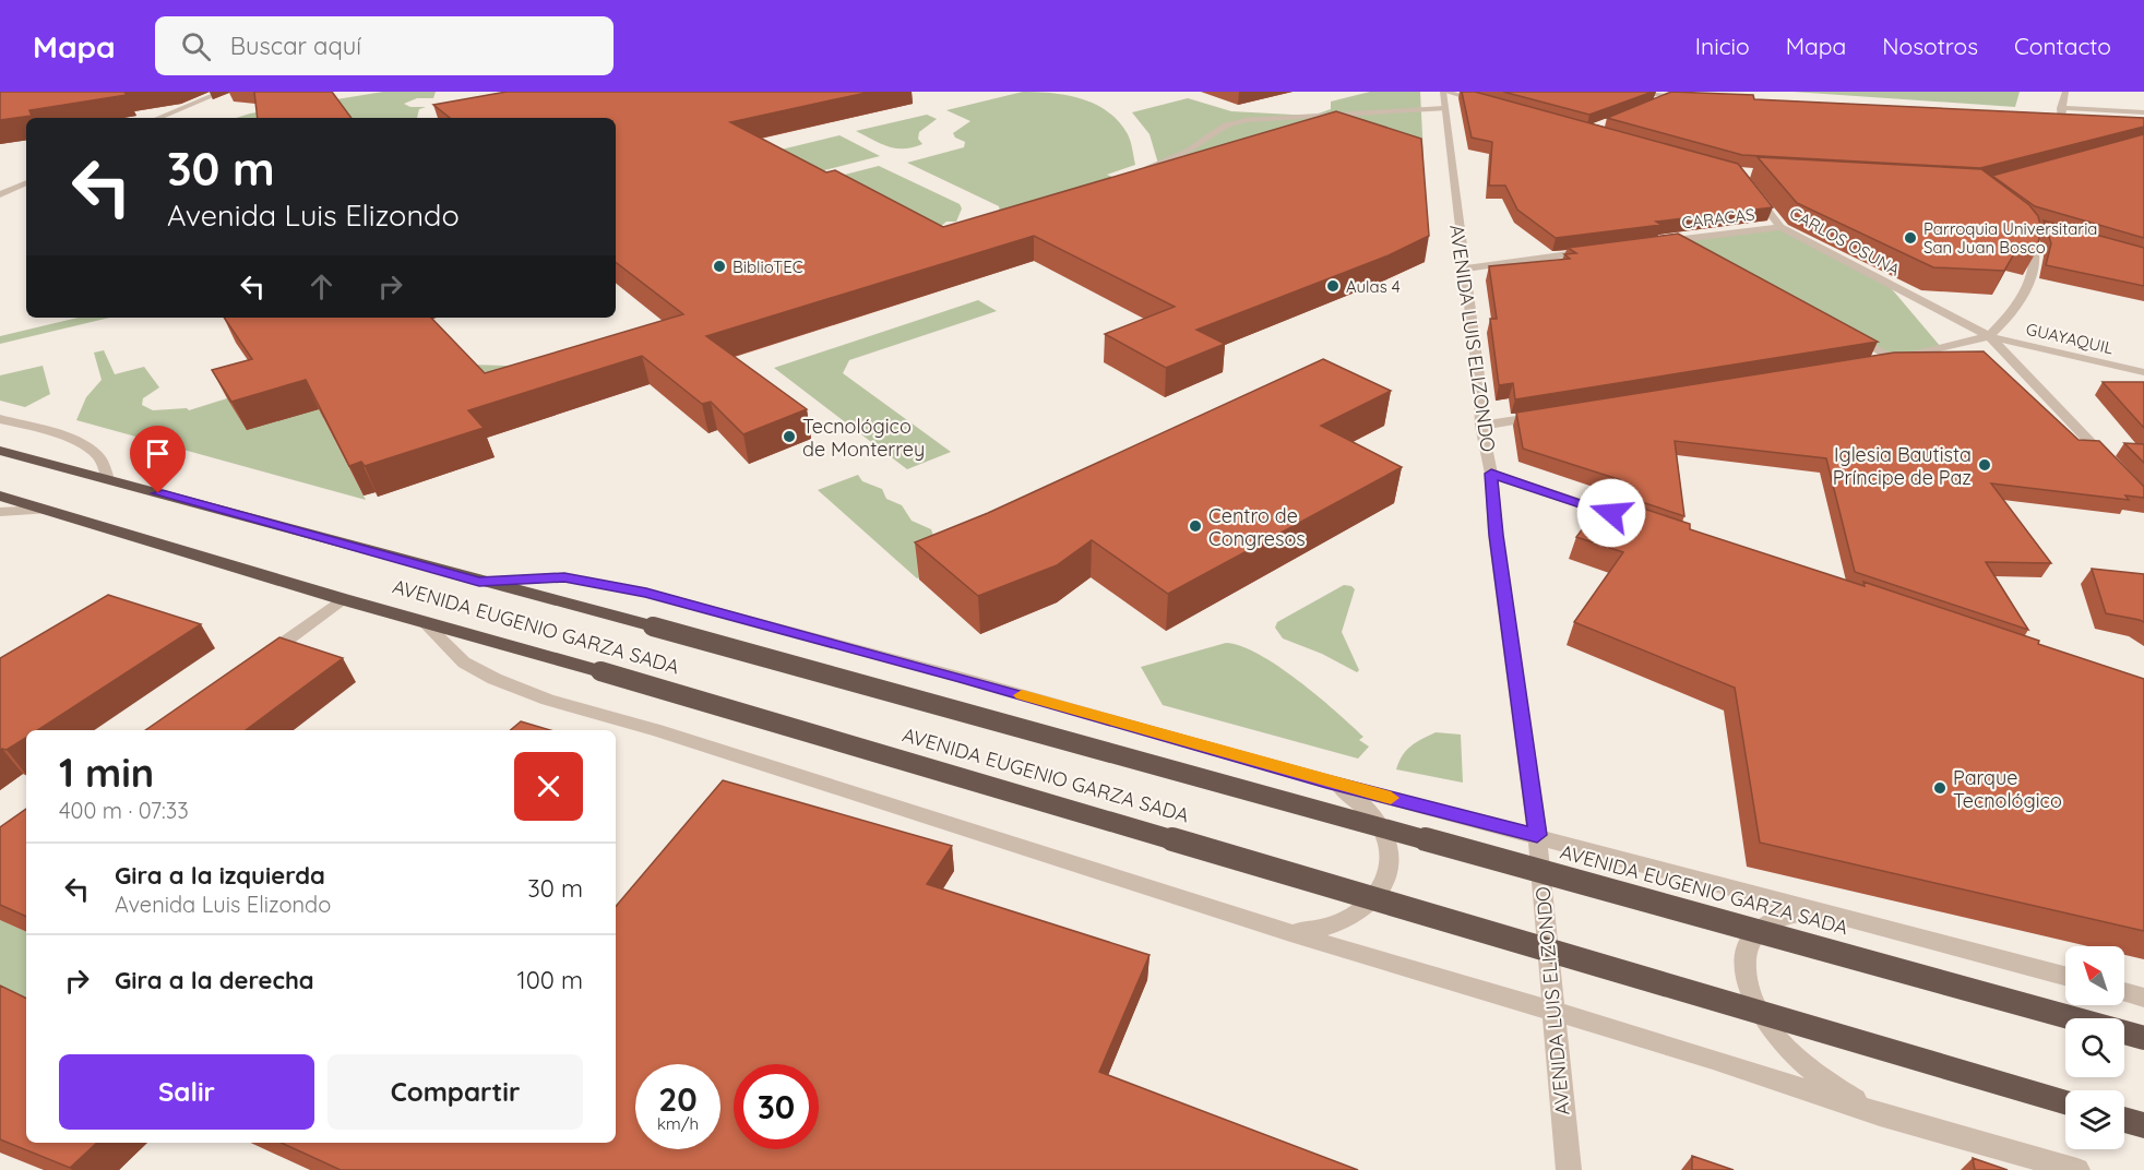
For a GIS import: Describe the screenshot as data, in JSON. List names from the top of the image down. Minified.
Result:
{"streets":{"highway":["AVENIDA EUGENIO GARZA SADA"],"street":["CARACAS","CARLOS OSUNA","AVENIDA LUIS ELIZONDO","GUAYAQUIL"]},"crossings":[["CARACAS","CARLOS OSUNA"],["CARLOS OSUNA","GUAYAQUIL"]],"places":["Parroquia Universitaria San Juan Bosco","BiblioTEC","Aulas 4","Tecnológico de Monterrey","Iglesia Bautista Príncipe de Paz","Centro de Congresos","Parque Tecnológico"],"north":"top left","page":{"header":"Mapa","search":"Buscar aquí","nav":["Inicio","Mapa","Nosotros","Contacto"],"turn":["30 m","Avenida Luis Elizondo"],"heading":["1 min","400 m · 07:33"],"list":[{"name":"Gira a la izquierda","note":"Avenida Luis Elizondo","value":"30 m"},{"name":"Gira a la derecha","value":"100 m"}],"buttons":["Salir","Compartir"],"speed":"20 km/h","limit":"30"}}
